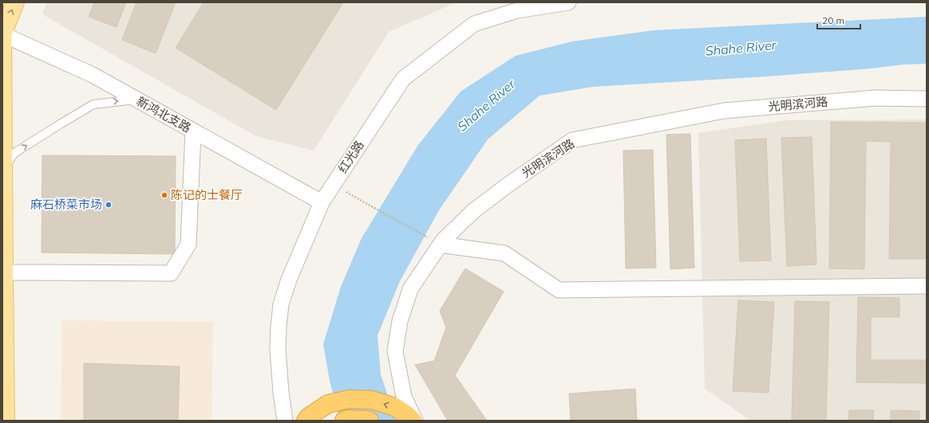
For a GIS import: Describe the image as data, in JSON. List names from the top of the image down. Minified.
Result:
{"streets":{"street":["光明滨河路","新鸿北支路","红光路"]},"crossings":[["新鸿北支路","红光路"]],"water":["Shahe River"],"places":["陈记的士餐厅","麻石桥菜市场"],"scale_bar":"20 m"}
